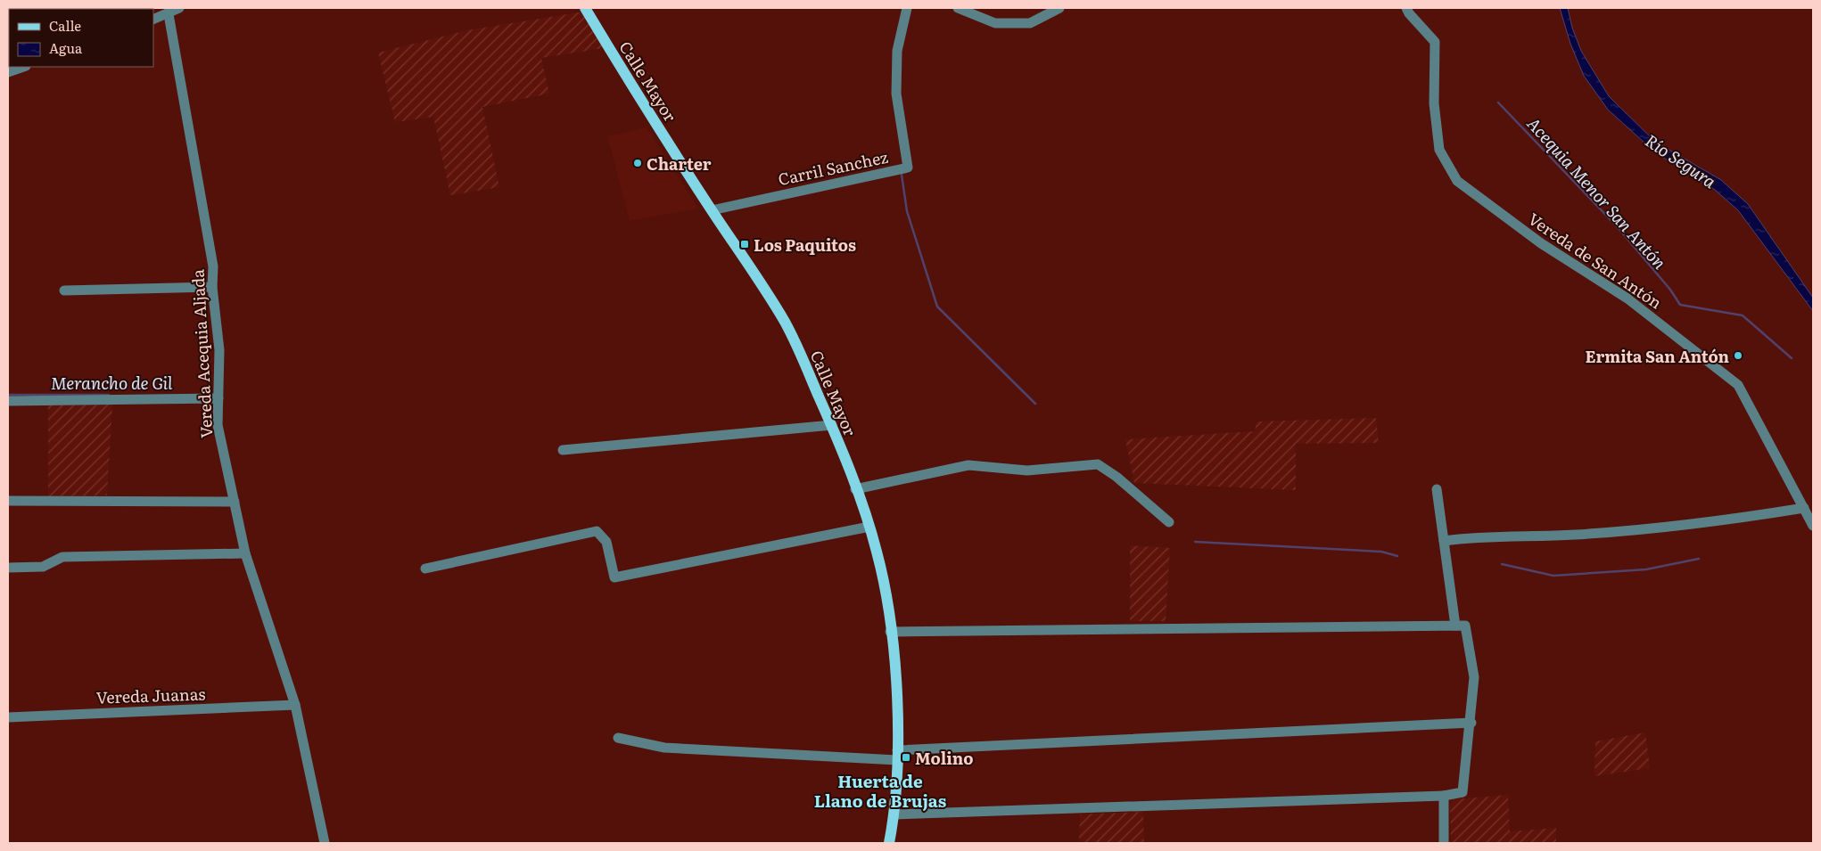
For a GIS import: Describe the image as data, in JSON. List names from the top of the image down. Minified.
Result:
{"streets":{"main road":["Calle Mayor"],"street":["Carril Sanchez","Vereda de San Antón","Vereda Acequia Aljada","Vereda Juanas"]},"crossings":[["Calle Mayor","Carril Sanchez"],["Vereda Acequia Aljada","Vereda Juanas"]],"districts":["Huerta de Llano de Brujas"],"water":["Río Segura","Acequia Menor San Antón","Merancho de Gil"],"places":{"other":["Charter","Ermita San Antón"],"transit":["Los Paquitos","Molino"]},"legend":["Calle","Agua"]}
